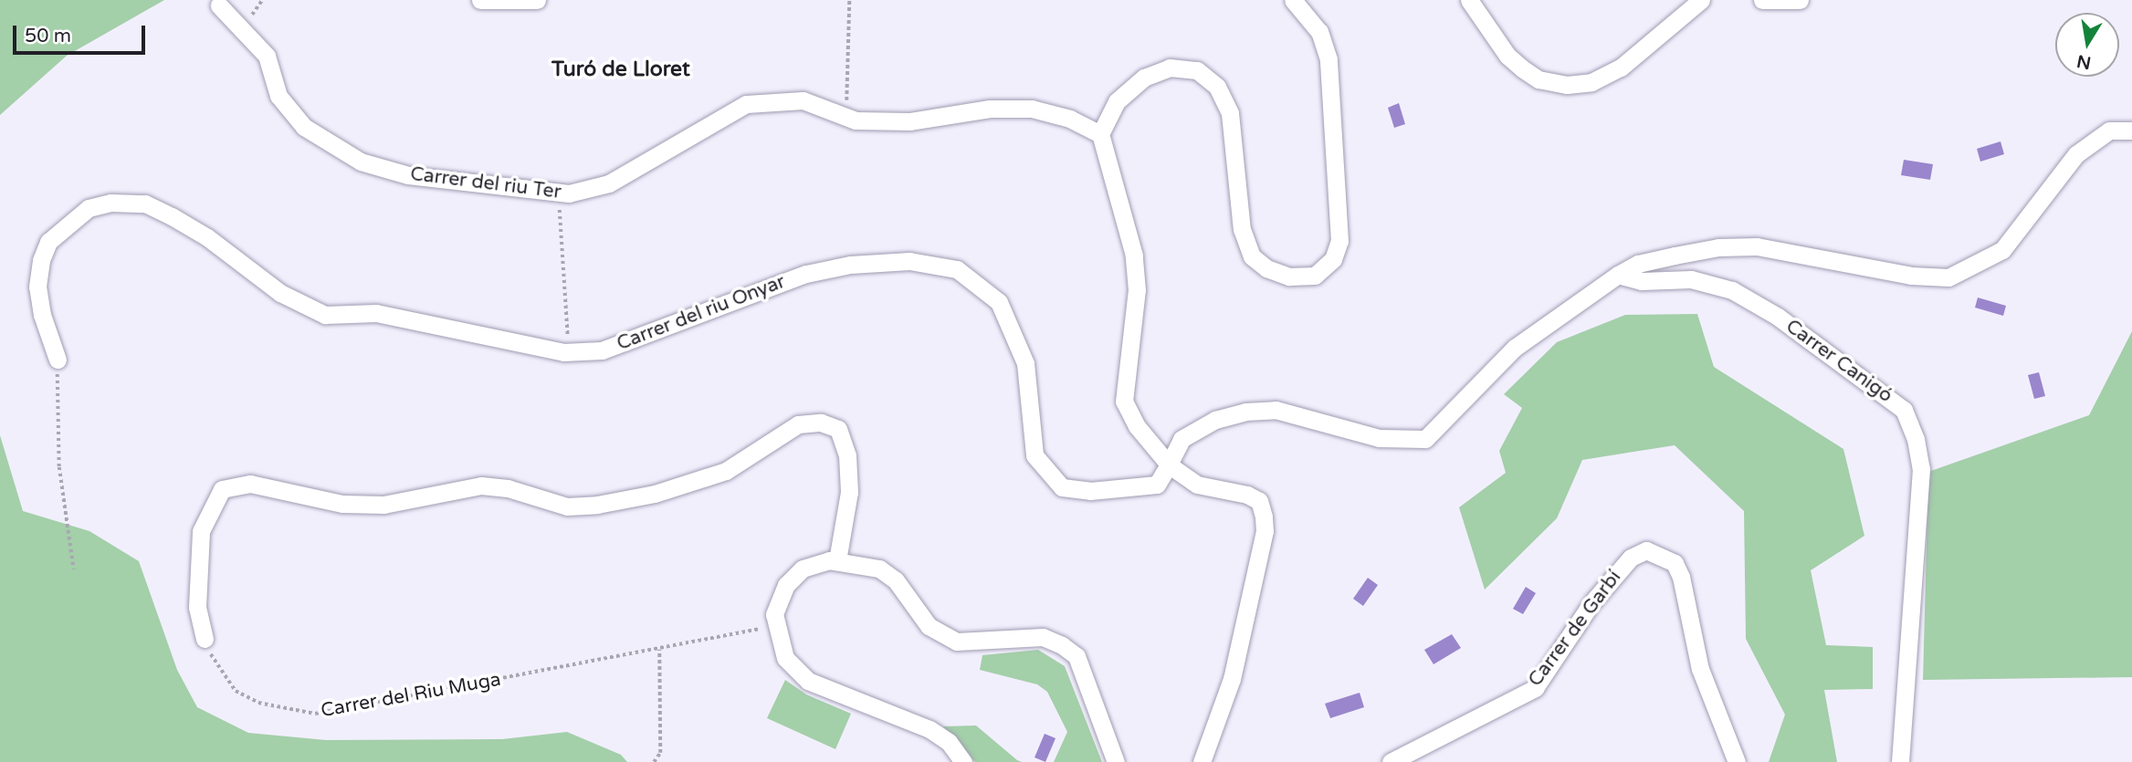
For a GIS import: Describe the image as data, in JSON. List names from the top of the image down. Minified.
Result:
{"streets":{"street":["Carrer del riu Ter","Carrer del riu Onyar","Carrer Canigó","Carrer de Garbí"],"path":["Carrer del Riu Muga"]},"districts":["Turó de Lloret"],"scale_bar":"50 m","north":"bottom"}
